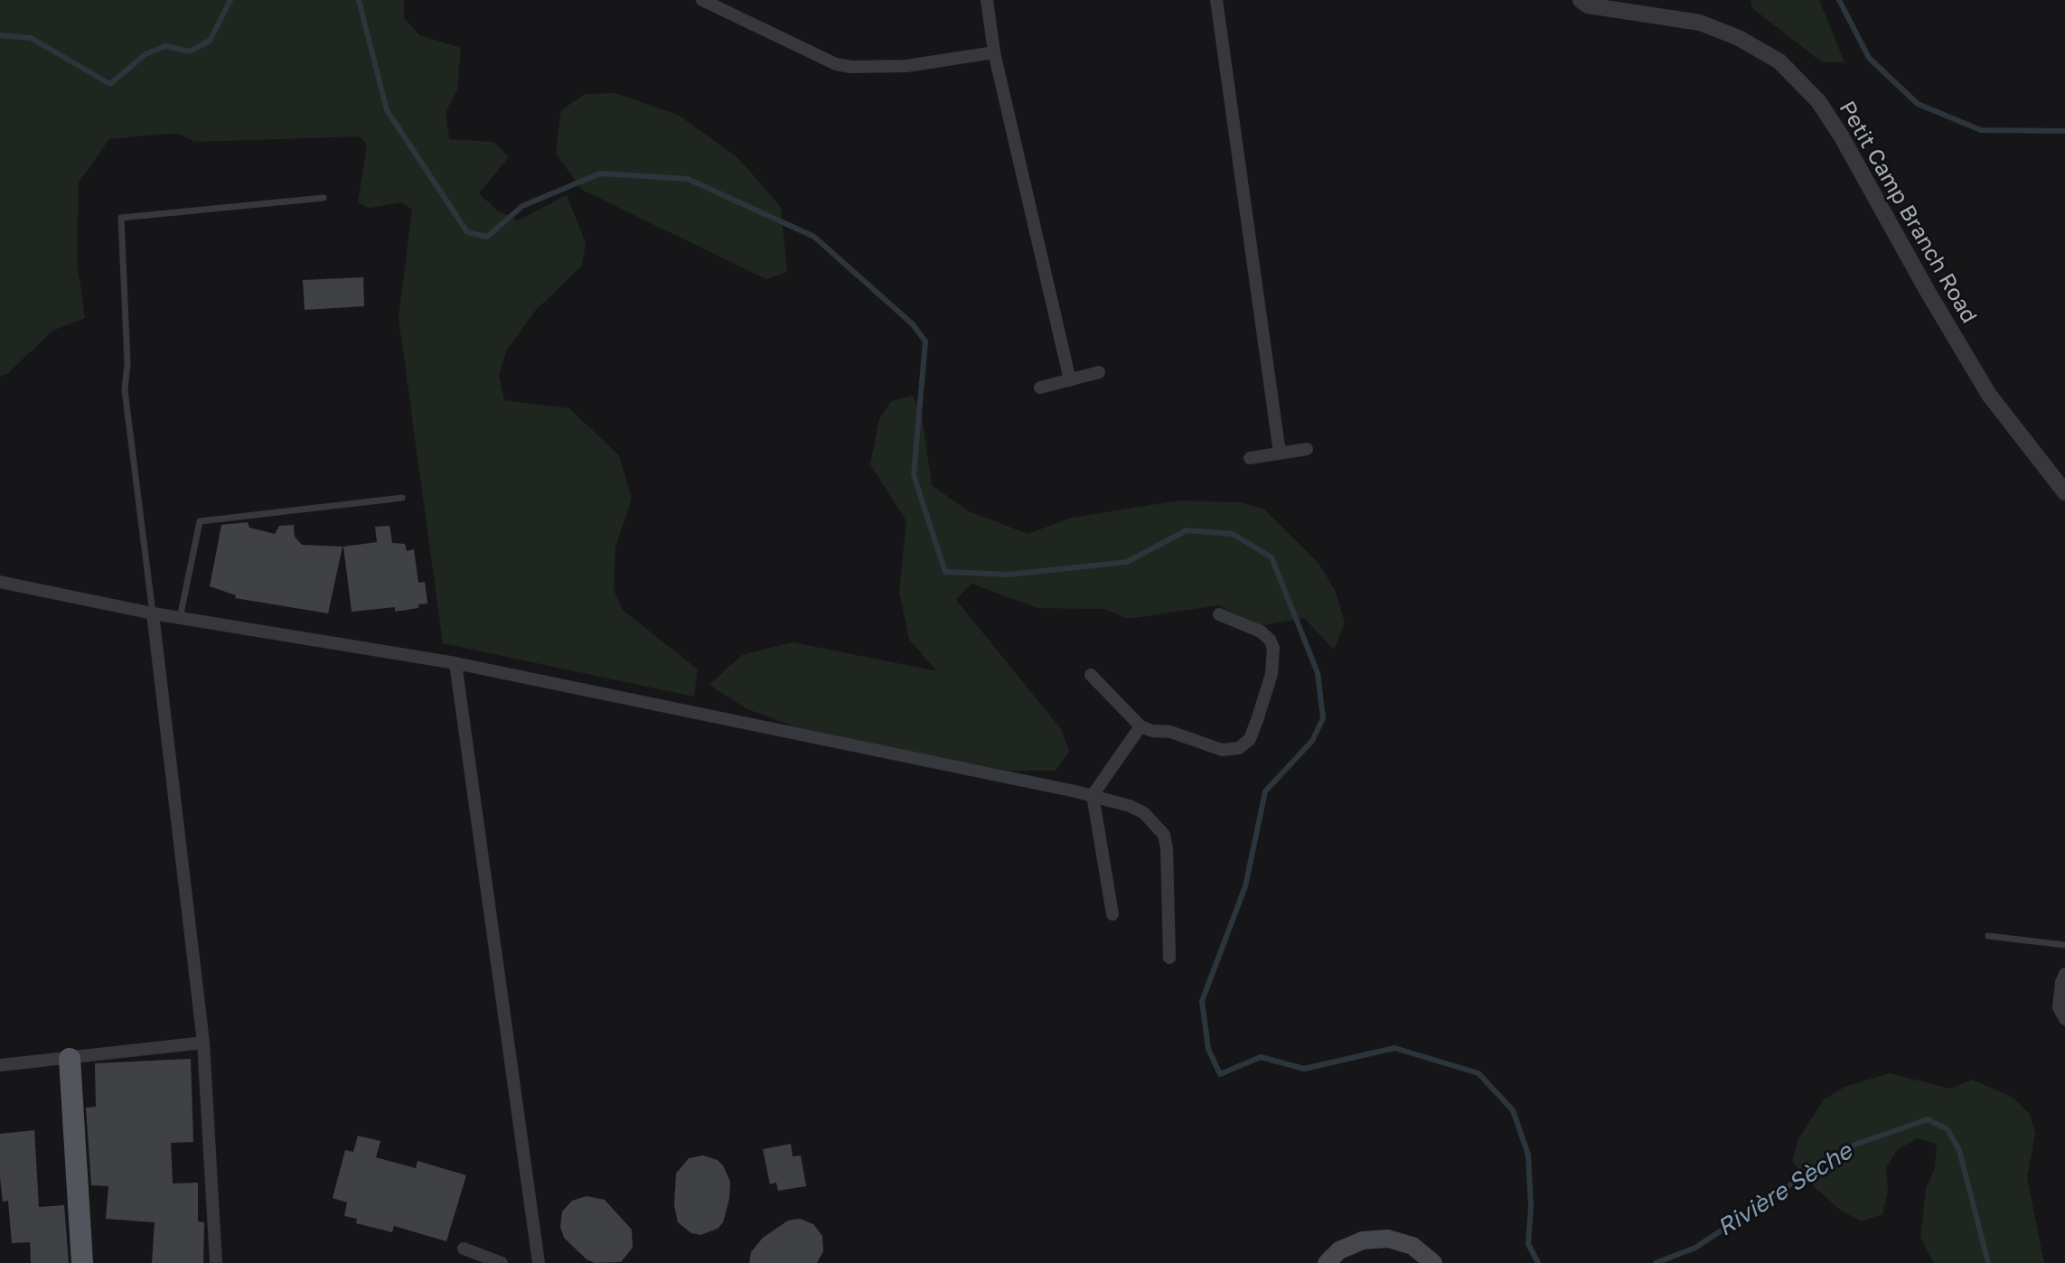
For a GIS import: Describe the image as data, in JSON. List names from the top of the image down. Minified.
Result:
{"streets":{"street":["Petit Camp Branch Road"]},"water":["Rivière Sèche"]}
